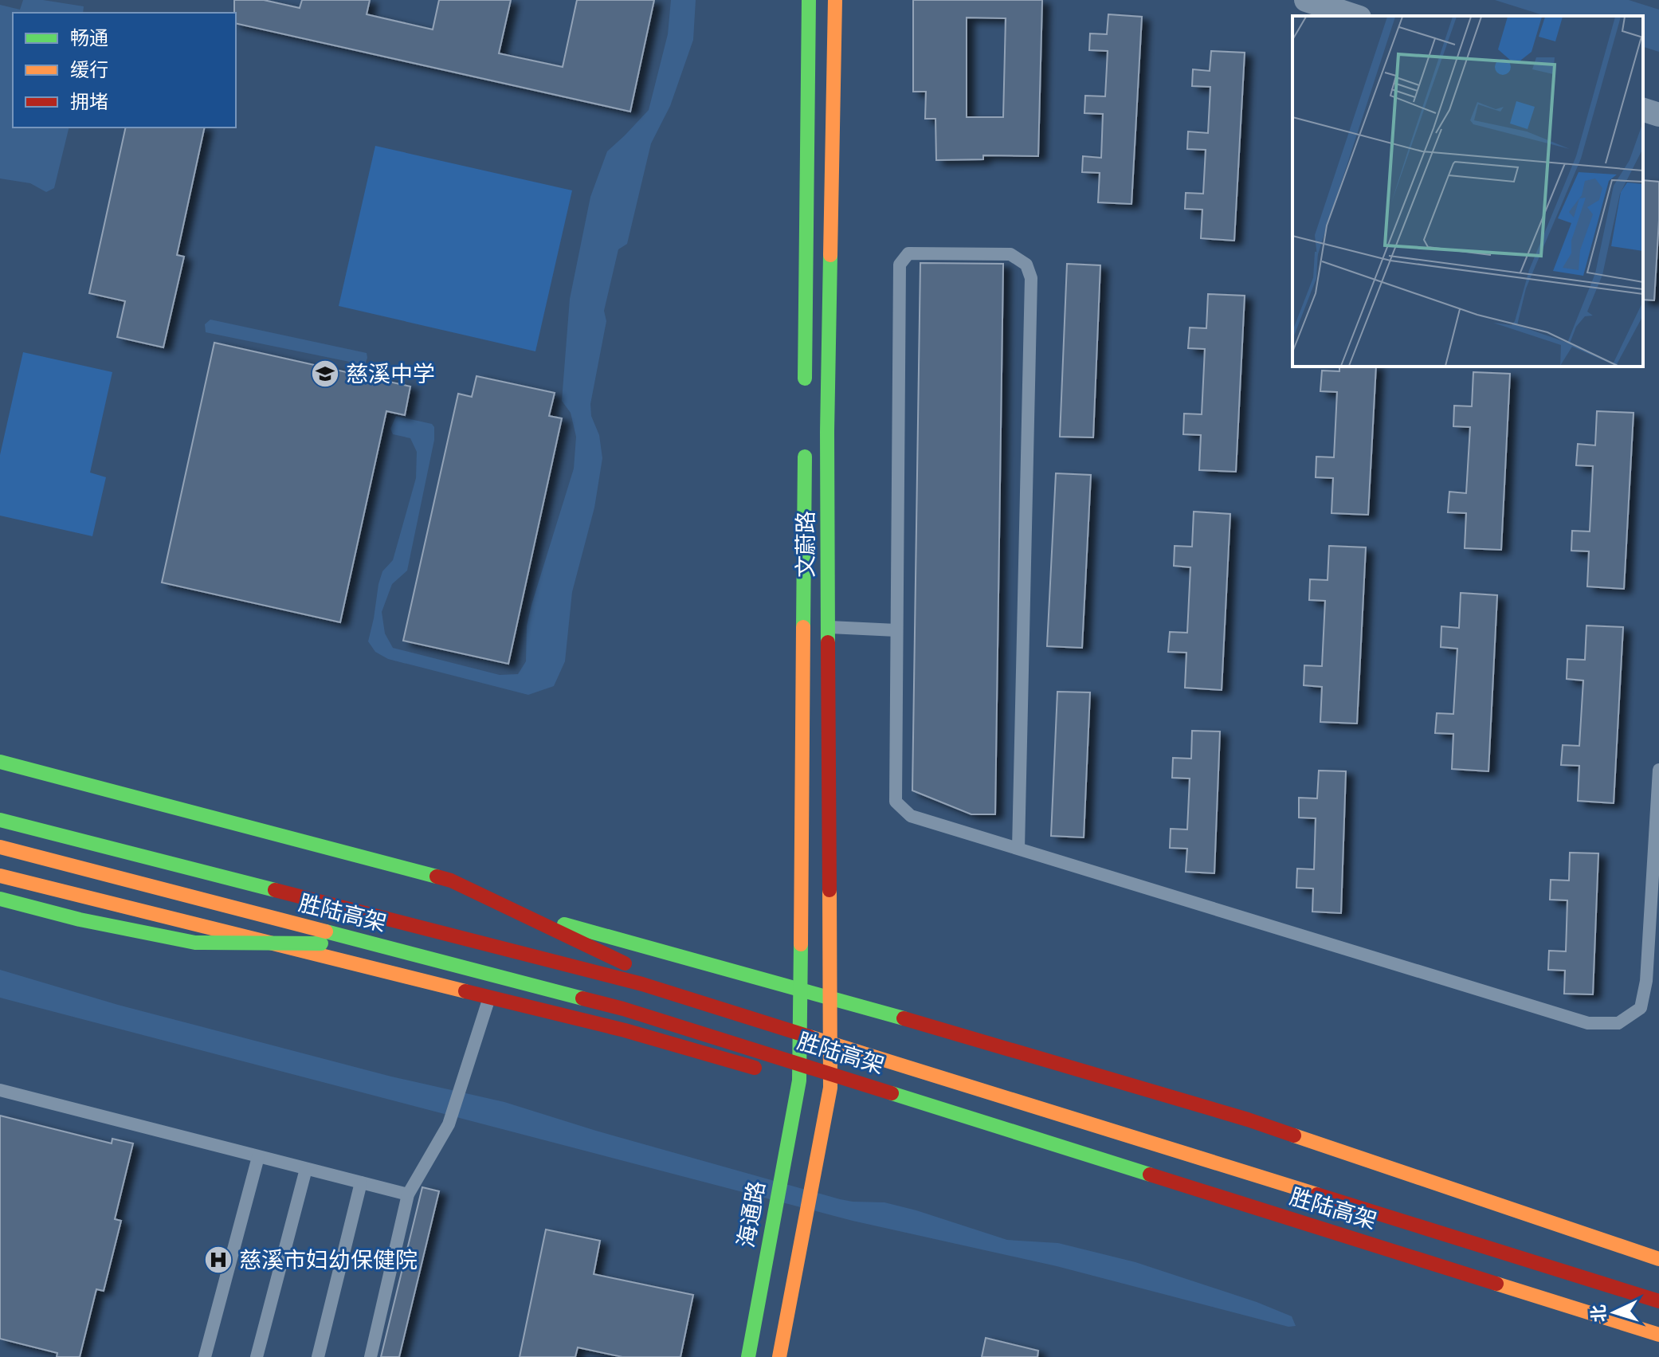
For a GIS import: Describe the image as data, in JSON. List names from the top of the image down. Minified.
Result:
{"streets":{"main road":["文蔚路","胜陆高架","海通路"]},"crossings":[["文蔚路","海通路"]],"places":{"school or university":["慈溪中学"],"hospital":["慈溪市妇幼保健院"]},"legend":["畅通","缓行","拥堵"],"north":"left"}
